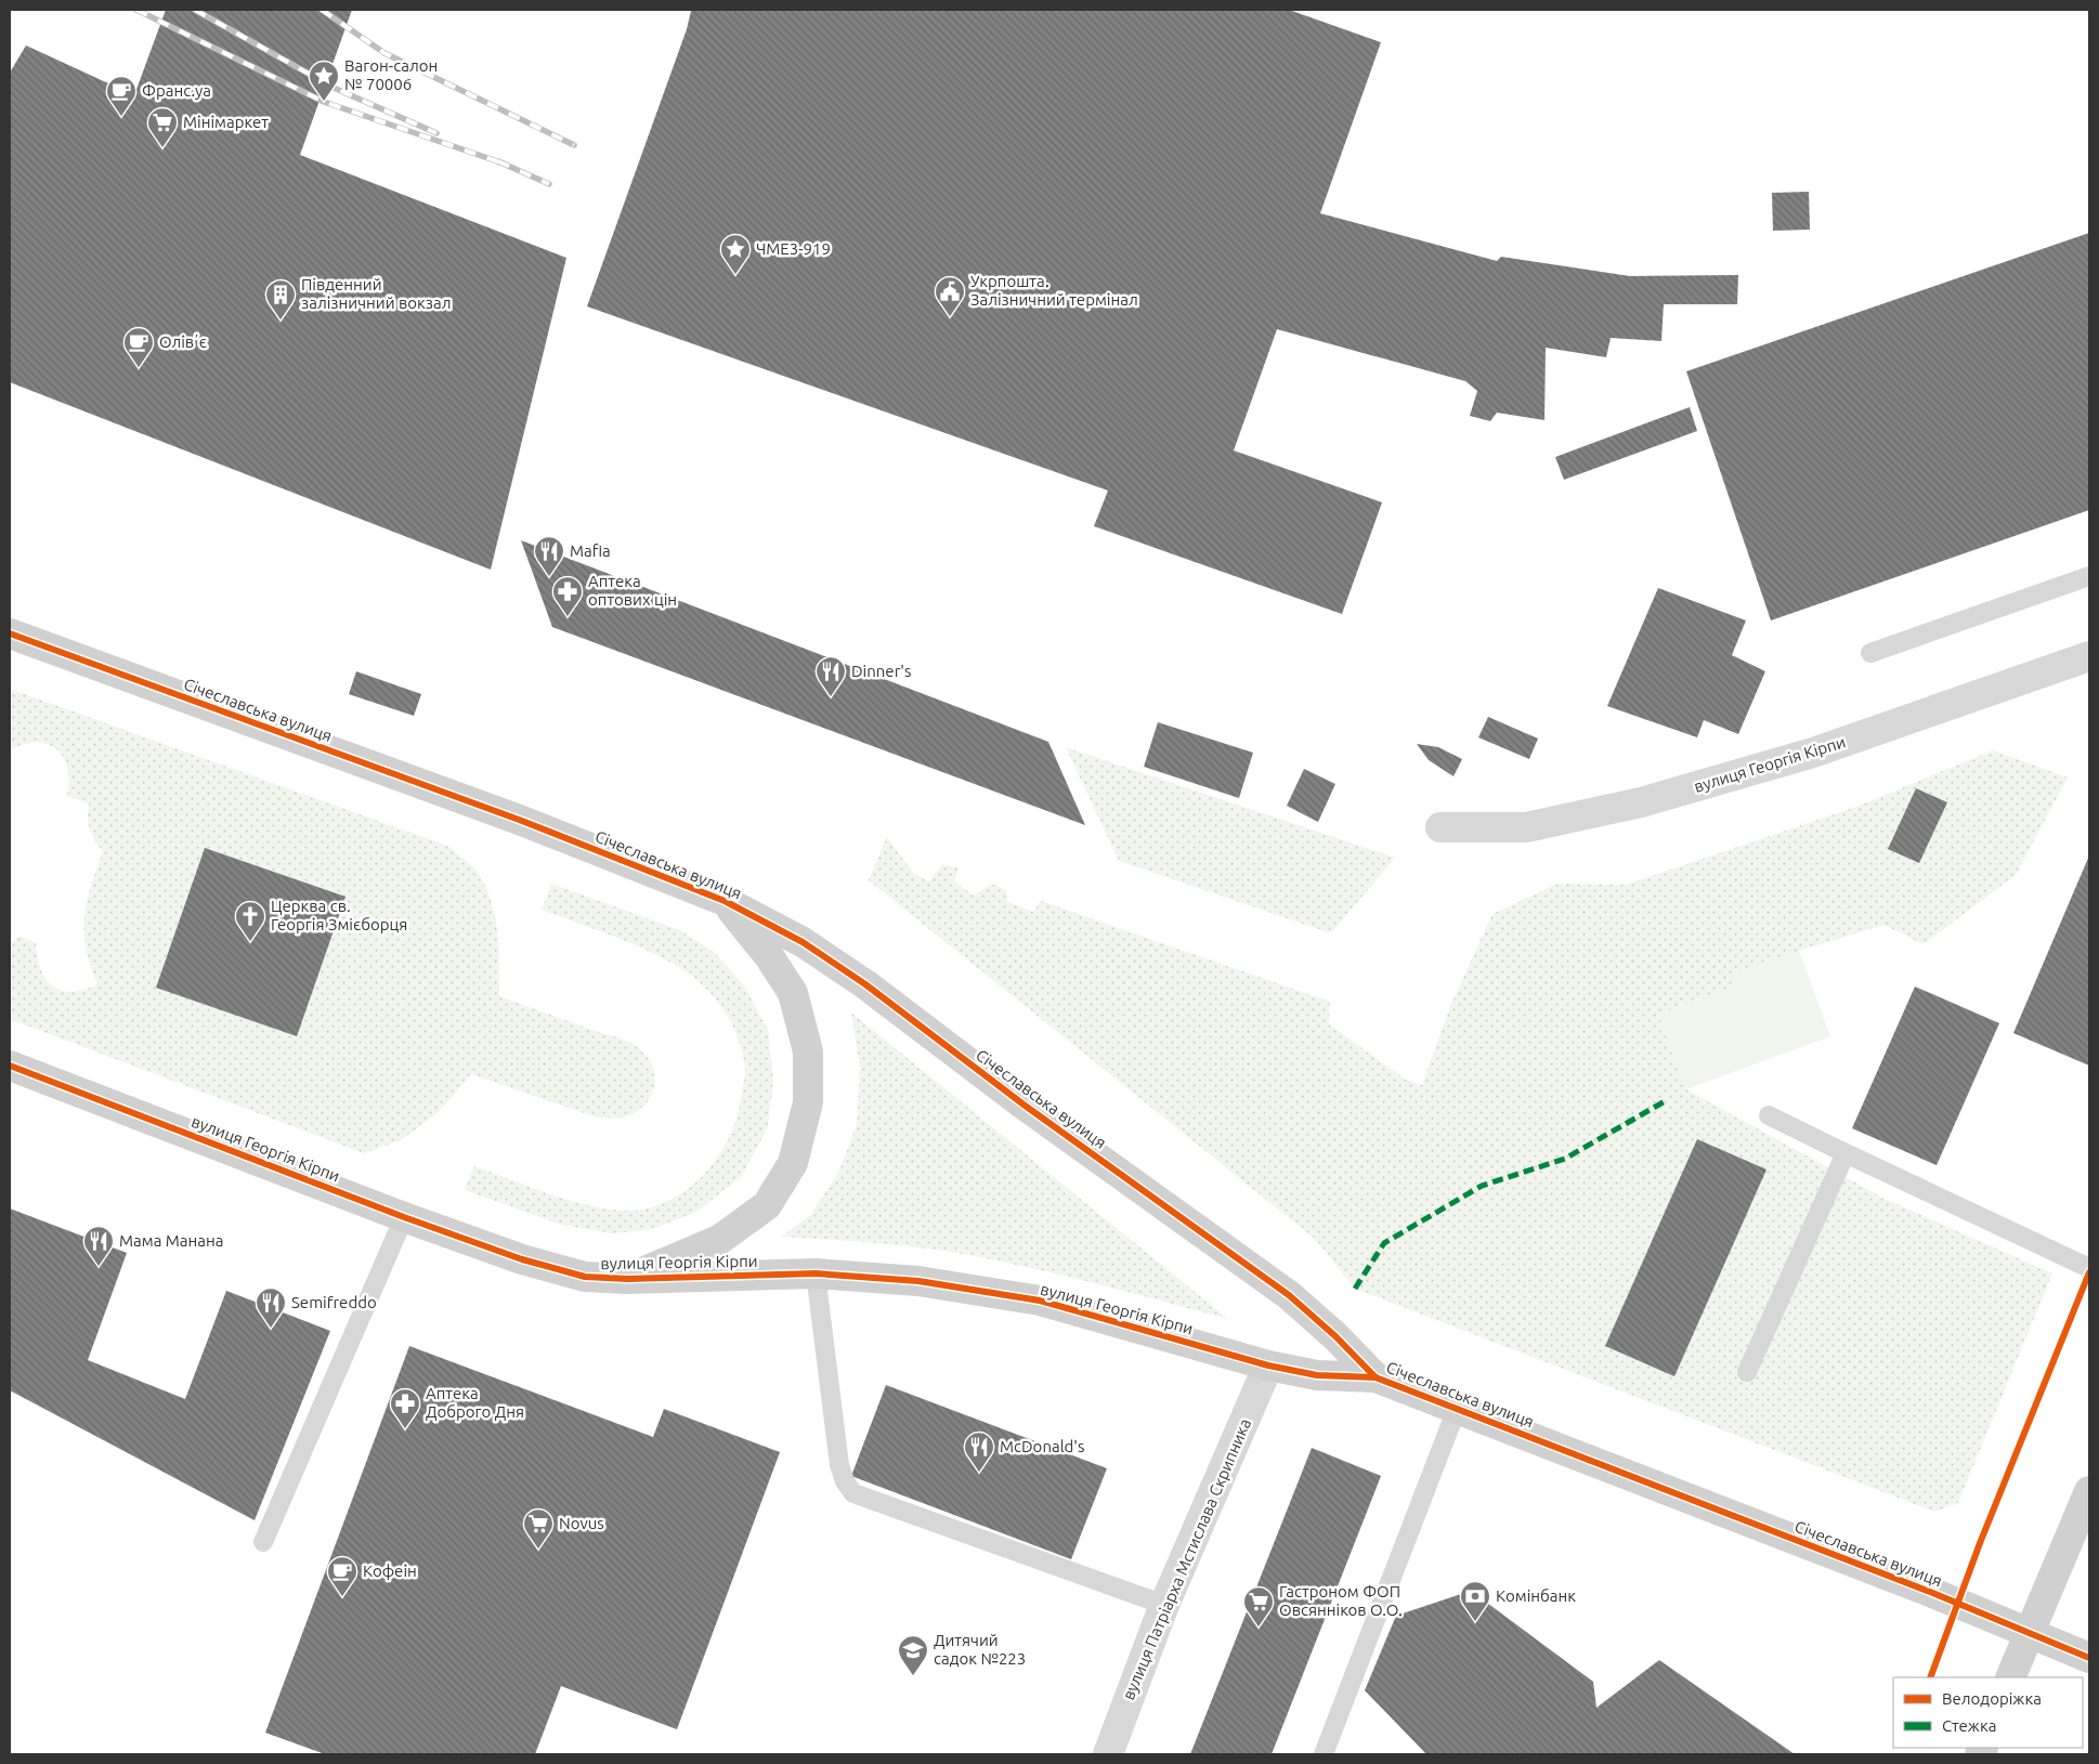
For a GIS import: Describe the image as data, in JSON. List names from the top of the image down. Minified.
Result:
{"streets":{"street":["Січеславська вулиця","вулиця Георгія Кірпи","вулиця Патріарха Мстислава Скрипника"]},"crossings":[["Січеславська вулиця","вулиця Георгія Кірпи"],["вулиця Георгія Кірпи","вулиця Патріарха Мстислава Скрипника"]],"places":{"place":["Вагон-салон № 70006","ЧМЕ3-919"],"cafe":["Франс.уа","Олівʼє","Кофеiн"],"supermarket":["Мінімаркет","Novus","Гастроном ФОП Овсянніков О.О."],"public building":["Укрпошта. Залізничний термінал"],"building":["Південний залізничний вокзал"],"restaurant":["Mafia","Dinner's","Мама Манана","Semifreddo","McDonald's"],"pharmacy":["Аптека оптових цін","Аптека Доброго Дня"],"church":["Церква св. Георгія Змієборця"],"bank":["Комінбанк"],"school or university":["Дитячий садок №223"]},"legend":["Велодоріжка","Стежка"]}
